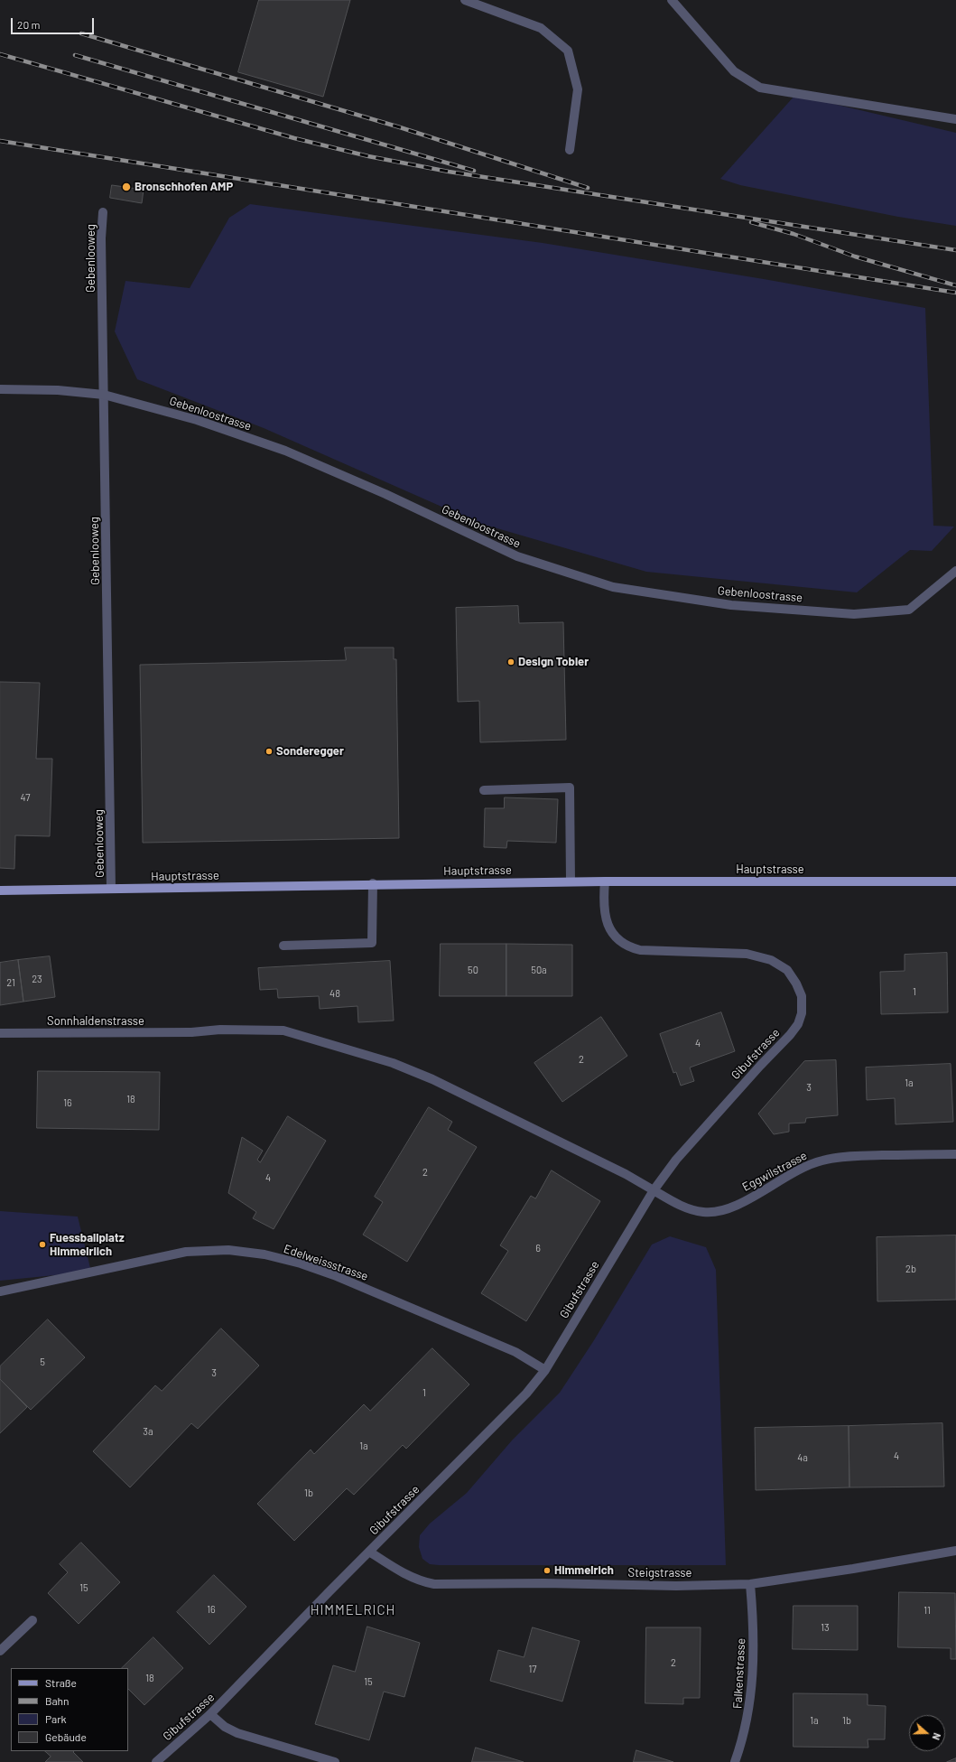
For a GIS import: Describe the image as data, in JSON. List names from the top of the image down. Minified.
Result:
{"streets":{"main road":["Hauptstrasse"],"street":["Gebenlooweg","Gebenloostrasse","Sonnhaldenstrasse","Gibufstrasse","Eggwilstrasse","Edelweissstrasse","Steigstrasse","Falkenstrasse"]},"crossings":[["Gebenlooweg","Gebenloostrasse"],["Gebenlooweg","Hauptstrasse"],["Hauptstrasse","Gibufstrasse"],["Sonnhaldenstrasse","Eggwilstrasse"],["Gibufstrasse","Eggwilstrasse"],["Gibufstrasse","Edelweissstrasse"],["Gibufstrasse","Steigstrasse"],["Steigstrasse","Falkenstrasse"]],"districts":["HIMMELRICH"],"places":["Bronschhofen AMP","Design Tobler","Sonderegger","Fuessballplatz Himmelriich","Himmelrich"],"house_numbers":["47","50","50a","23","21","1","48","4","2","1a","3","18","16","2","4","6","2b","5","3","1","3a","1a","4","4a","1b","15","16","11","13","2","17","18","15","1a","1b"],"legend":["Straße","Bahn","Park","Gebäude"],"scale_bar":"20 m","north":"right"}
